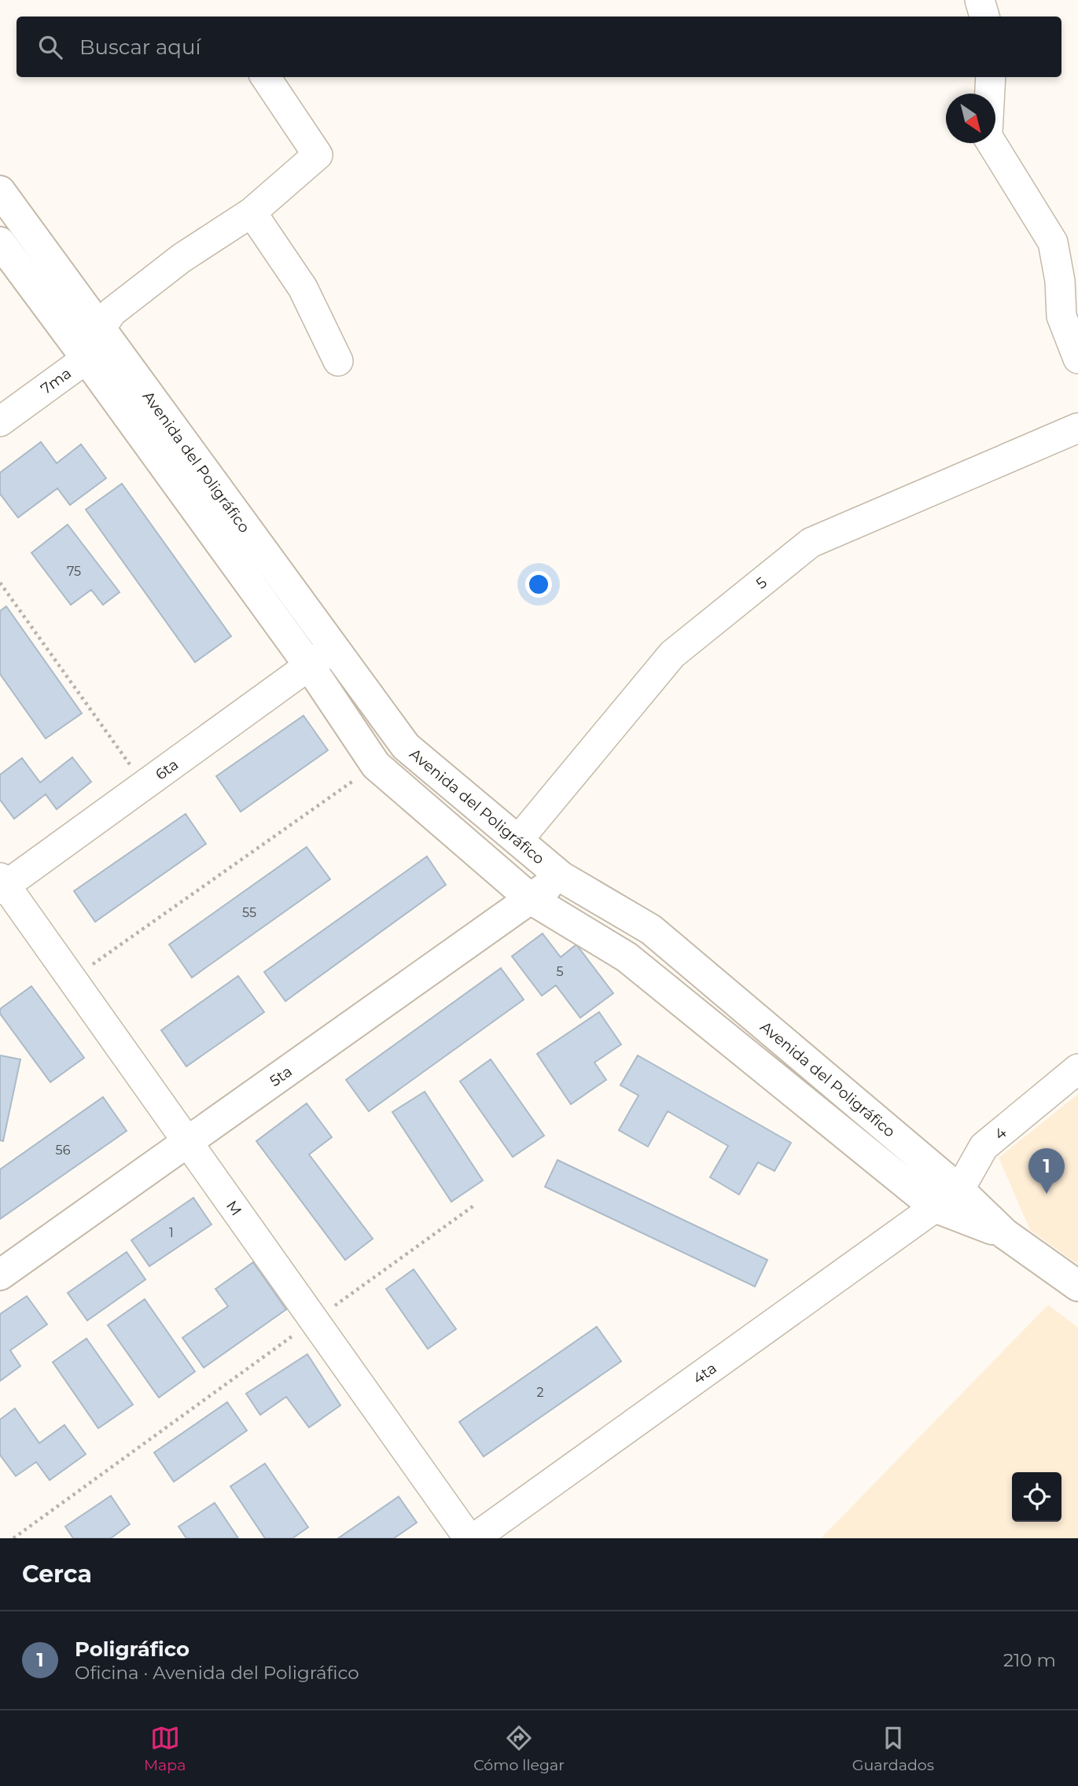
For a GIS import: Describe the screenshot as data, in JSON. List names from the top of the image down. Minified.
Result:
{"streets":{"street":["7ma","Avenida del Poligráfico","5","6ta","5ta","4","M","4ta"]},"crossings":[["7ma","Avenida del Poligráfico"],["Avenida del Poligráfico","5"],["Avenida del Poligráfico","6ta"],["Avenida del Poligráfico","5ta"],["Avenida del Poligráfico","4"],["Avenida del Poligráfico","4ta"],["6ta","M"],["5ta","M"],["4","4ta"]],"house_numbers":["75","55","5","56","1","2"],"north":"bottom right","page":{"search":"Buscar aquí","pins":"1","heading":"Cerca","list":[{"mark":"1","name":"Poligráfico","note":"Oficina · Avenida del Poligráfico","value":"210 m"}],"nav":["Mapa","Cómo llegar","Guardados"]}}
